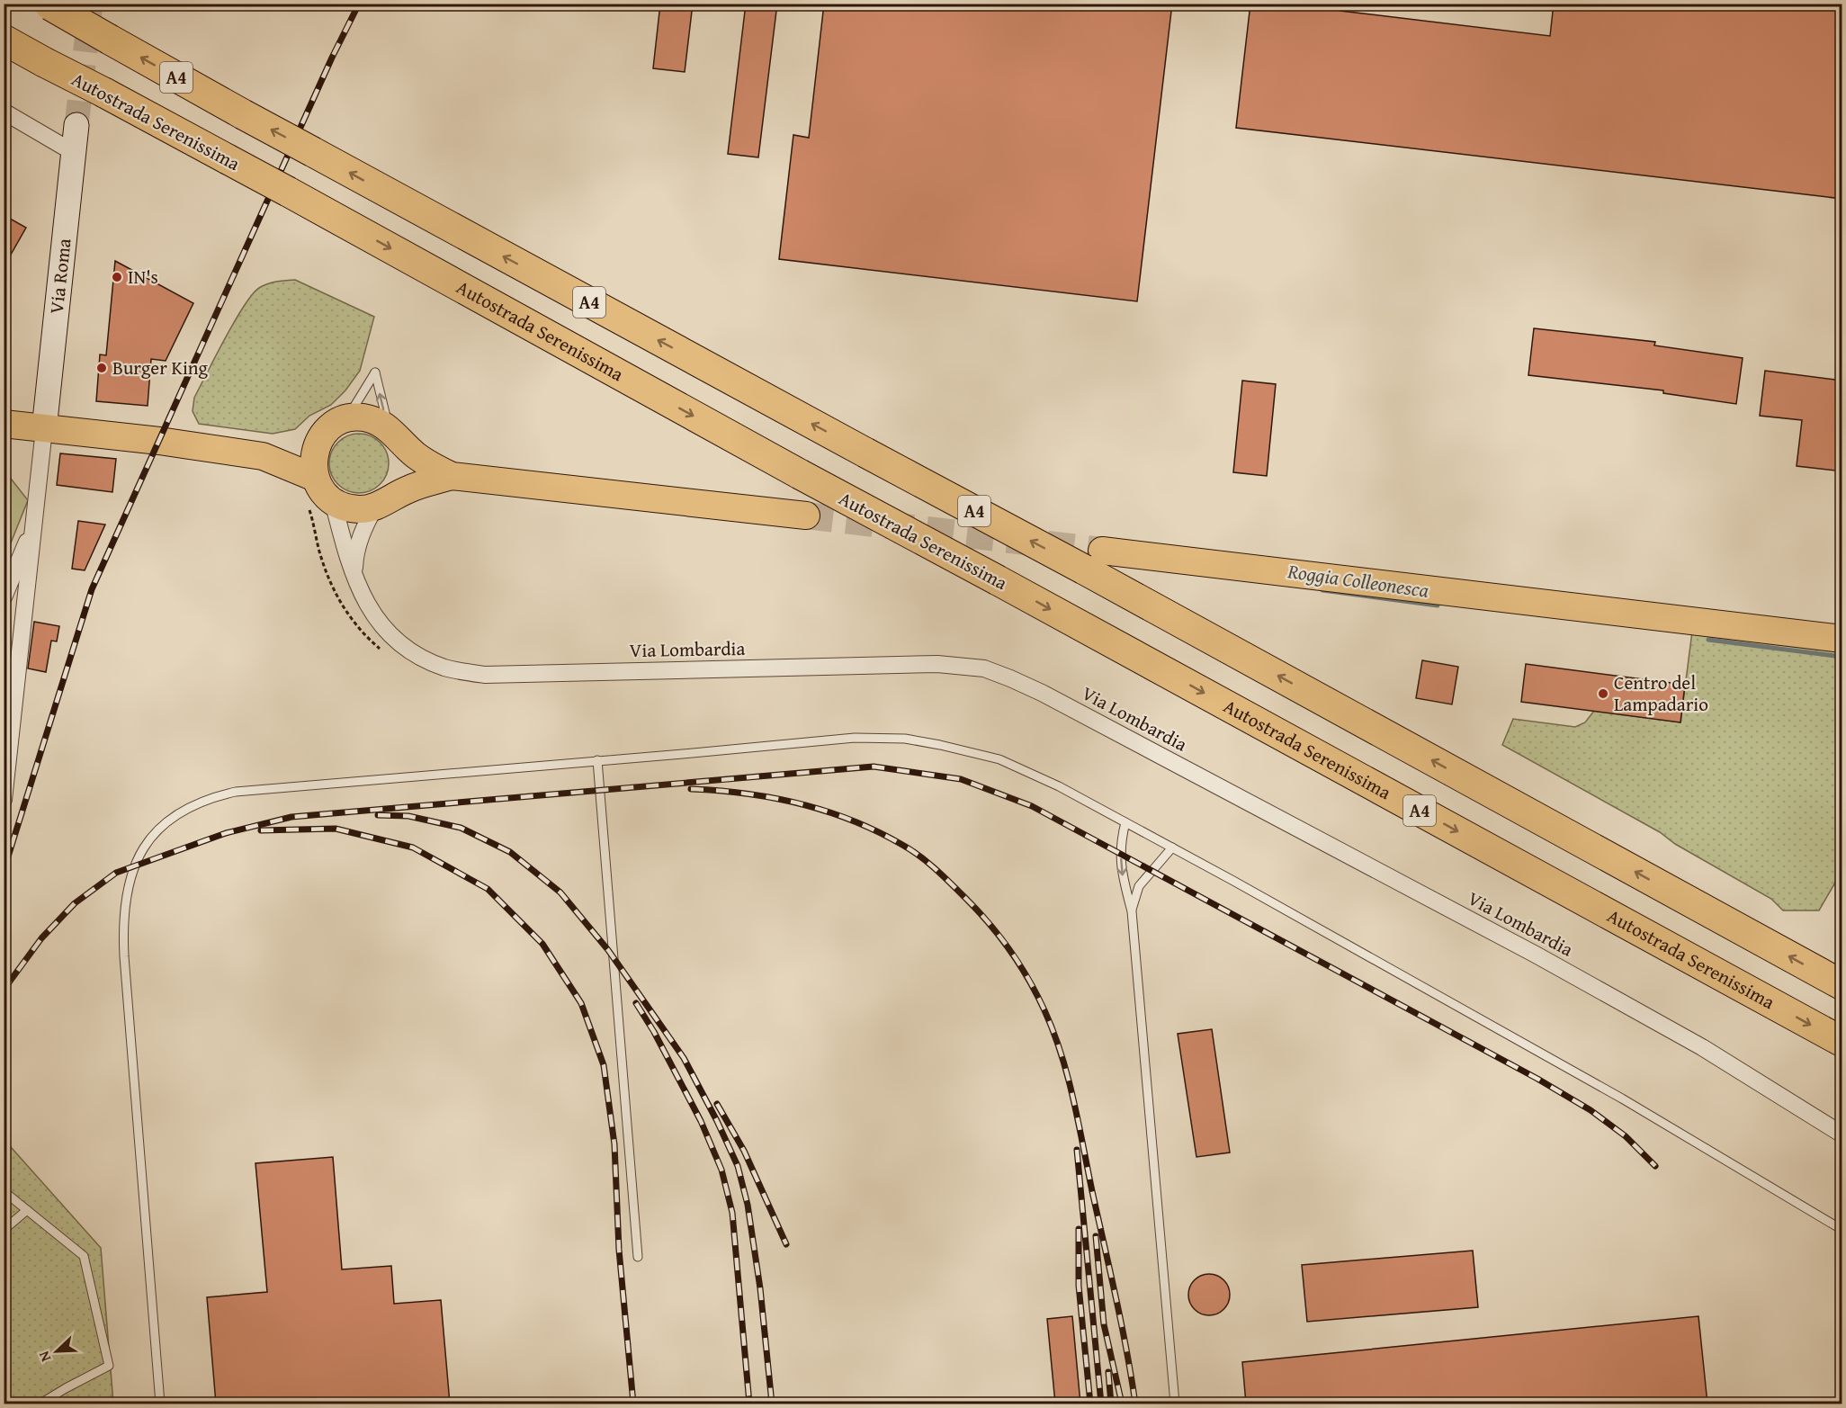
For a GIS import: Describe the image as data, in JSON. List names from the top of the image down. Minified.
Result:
{"streets":{"highway":["A4","Autostrada Serenissima"],"street":["Via Roma","Via Lombardia"]},"water":["Roggia Colleonesca"],"places":["IN's","Burger King","Centro del Lampadario"],"north":"bottom left"}
